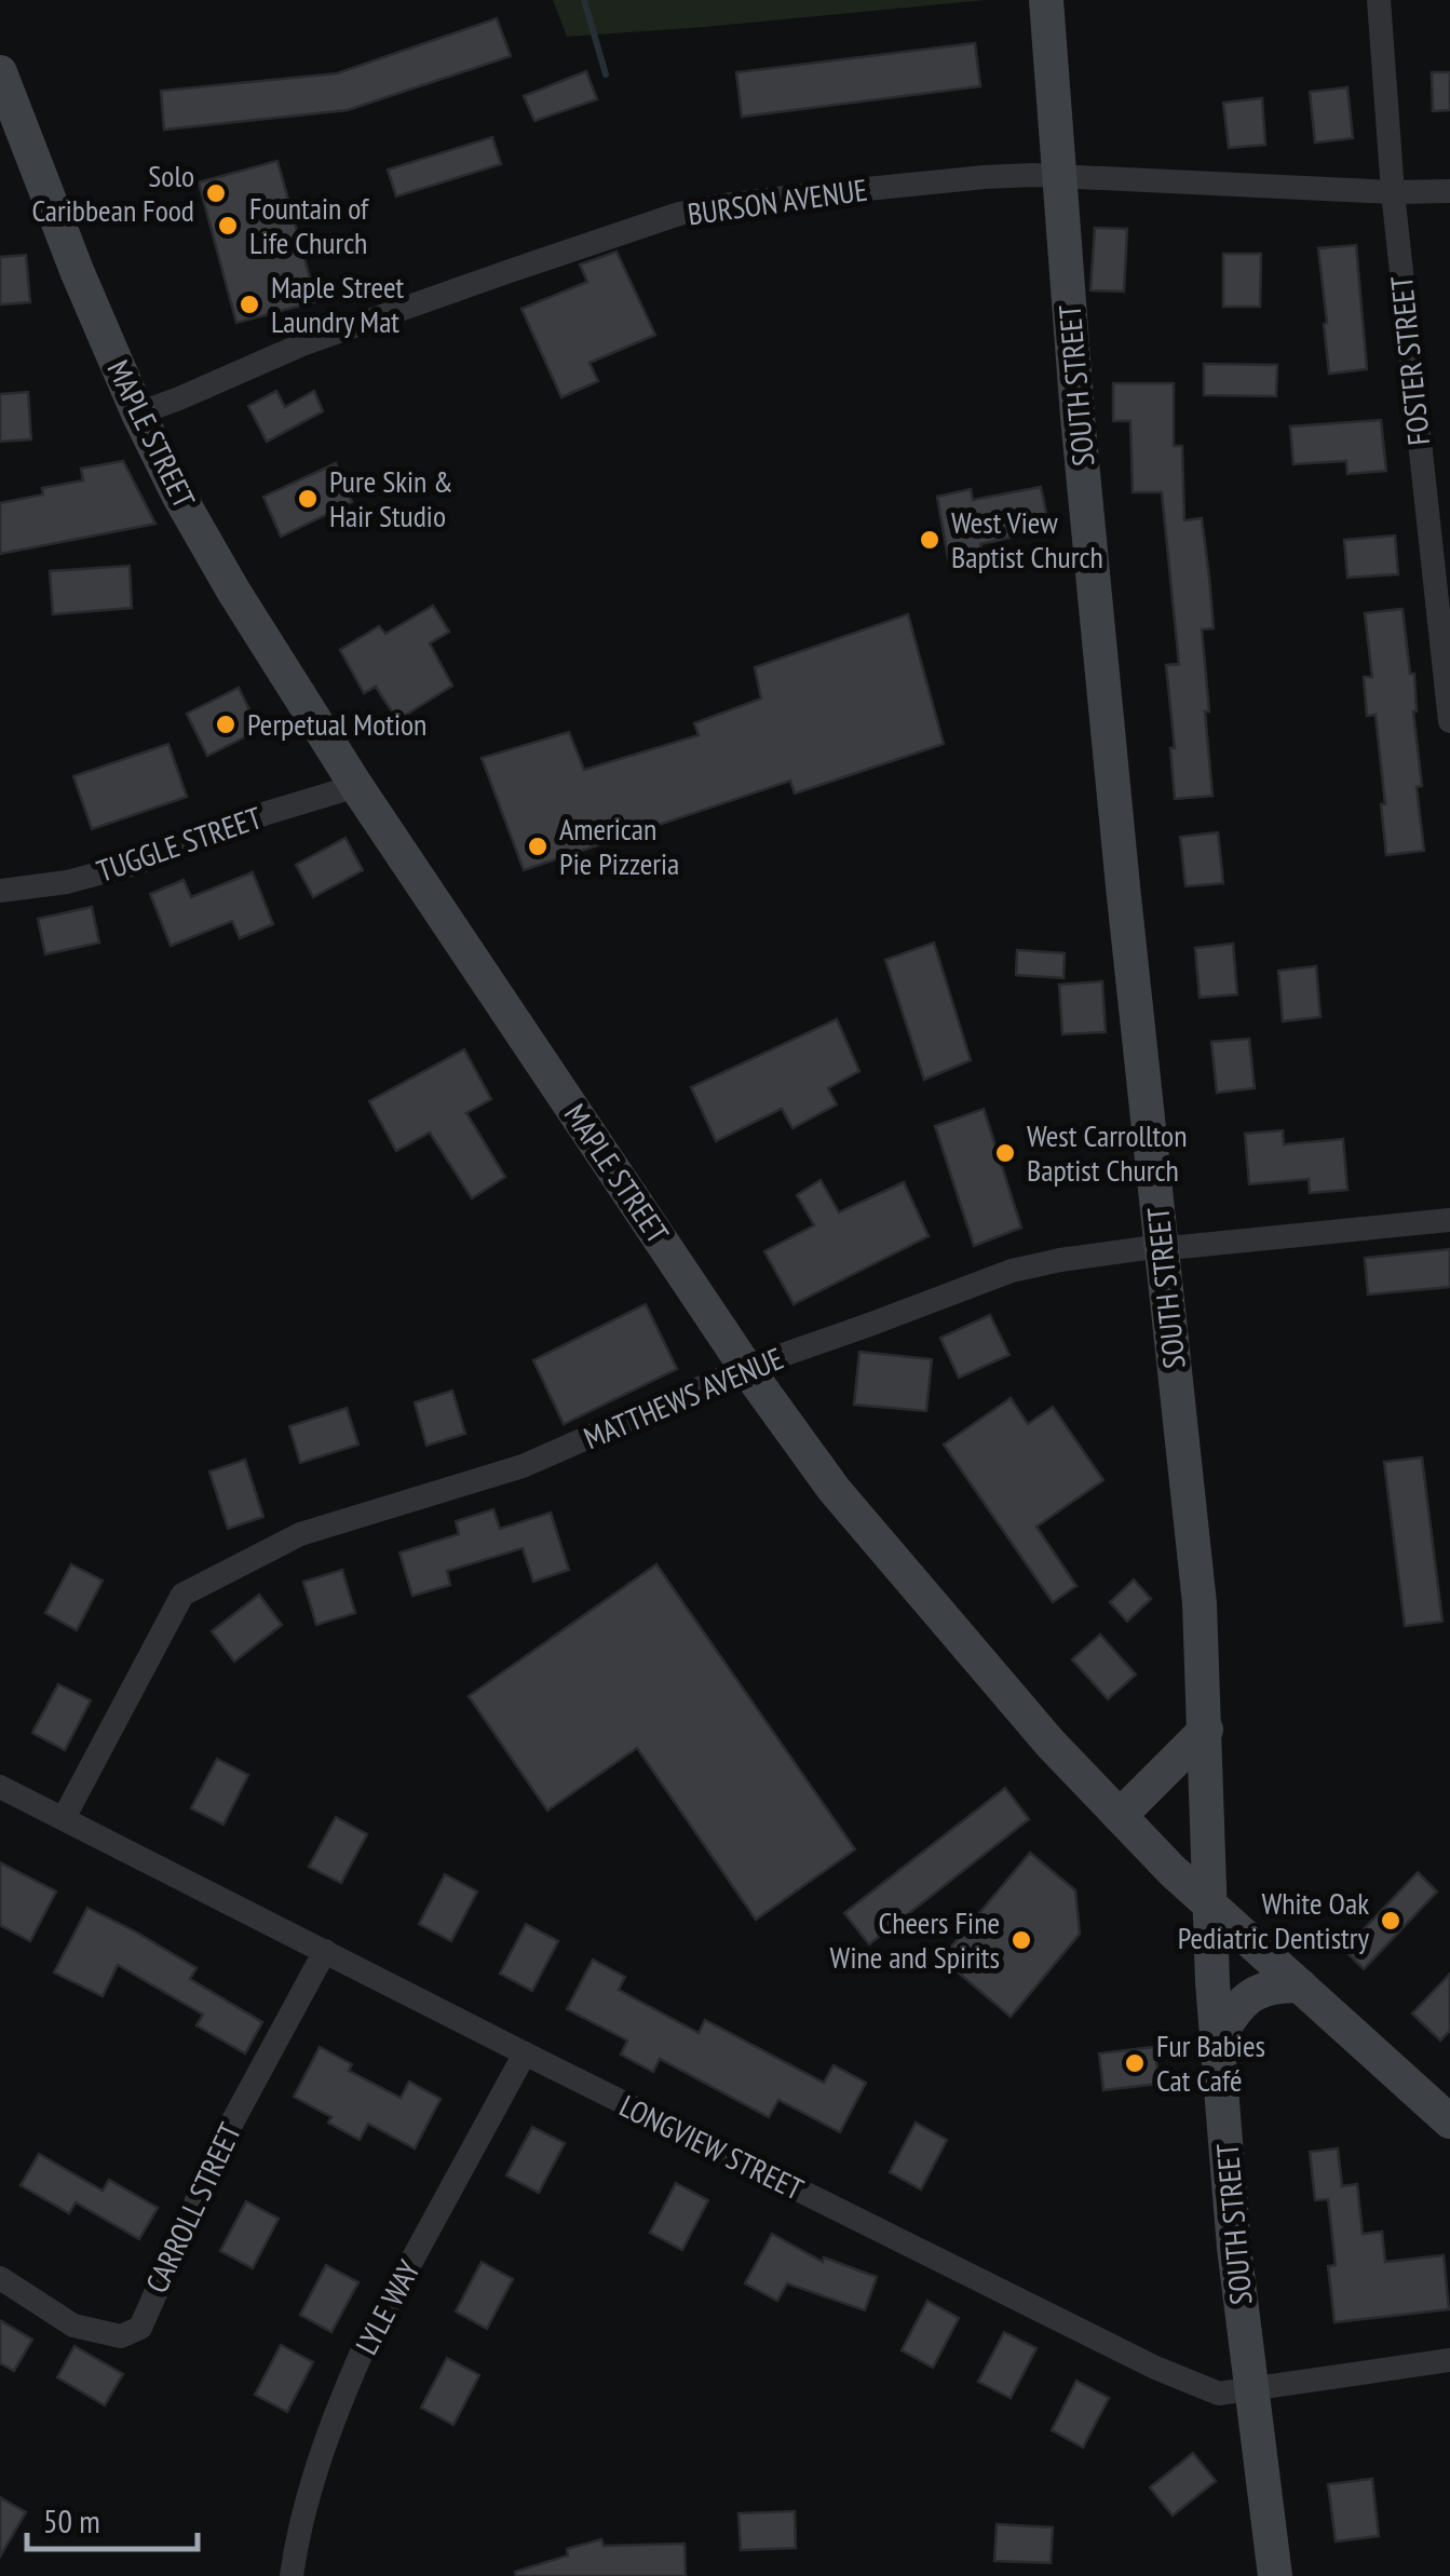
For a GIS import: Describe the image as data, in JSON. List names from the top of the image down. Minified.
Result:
{"streets":{"main road":["SOUTH STREET","MAPLE STREET"],"street":["BURSON AVENUE","FOSTER STREET","TUGGLE STREET","MATTHEWS AVENUE","LONGVIEW STREET","CARROLL STREET","LYLE WAY"]},"crossings":[["BURSON AVENUE","FOSTER STREET"],["BURSON AVENUE","SOUTH STREET"],["BURSON AVENUE","MAPLE STREET"],["SOUTH STREET","MAPLE STREET"],["SOUTH STREET","MATTHEWS AVENUE"],["SOUTH STREET","LONGVIEW STREET"],["MAPLE STREET","TUGGLE STREET"],["MAPLE STREET","MATTHEWS AVENUE"],["MATTHEWS AVENUE","LONGVIEW STREET"],["LONGVIEW STREET","CARROLL STREET"],["LONGVIEW STREET","LYLE WAY"]],"places":["Solo Caribbean Food","Fountain of Life Church","Maple Street Laundry Mat","Pure Skin & Hair Studio","West View Baptist Church","Perpetual Motion","American Pie Pizzeria","West Carrollton Baptist Church","White Oak Pediatric Dentistry","Cheers Fine Wine and Spirits","Fur Babies Cat Café"],"scale_bar":"50 m"}
